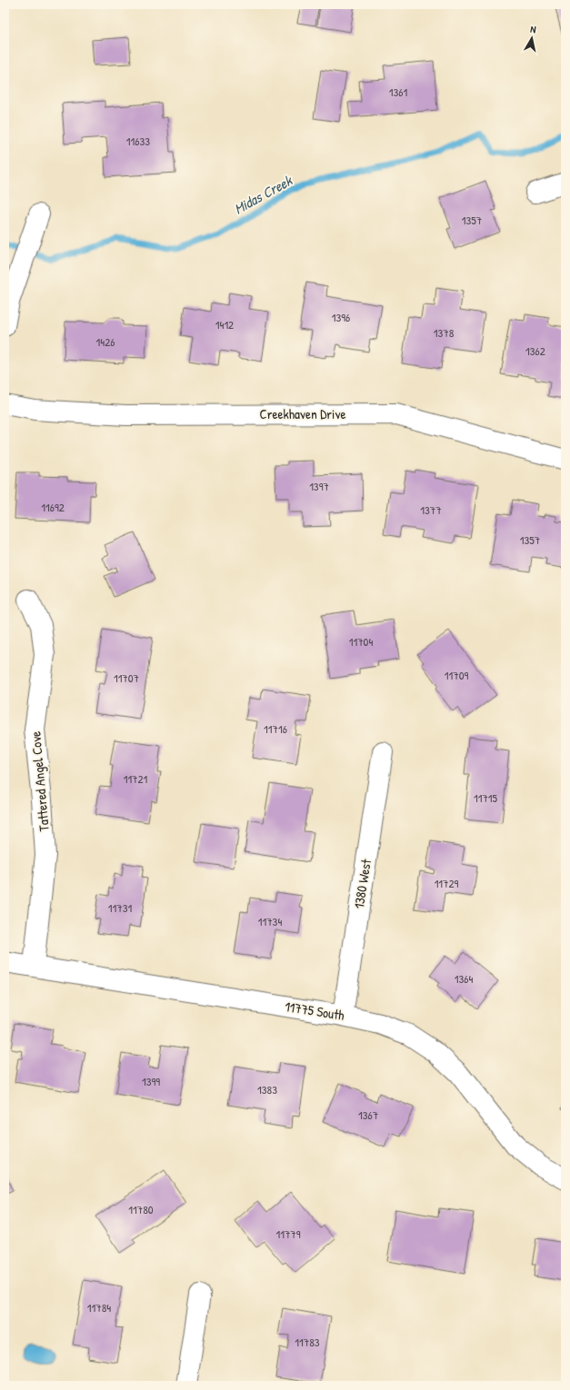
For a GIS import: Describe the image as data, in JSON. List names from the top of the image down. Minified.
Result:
{"streets":{"street":["Creekhaven Drive","Tattered Angel Cove","1380 West","11775 South"]},"crossings":[["Tattered Angel Cove","11775 South"],["1380 West","11775 South"]],"water":["Midas Creek"],"house_numbers":["1361","11633","1357","1396","1412","1378","1426","1362","1397","11692","1377","1357","11704","11709","11707","11716","11721","11715","11729","11731","11734","1364","1399","1383","1367","11780","11779","11784","11783"],"north":"top"}
